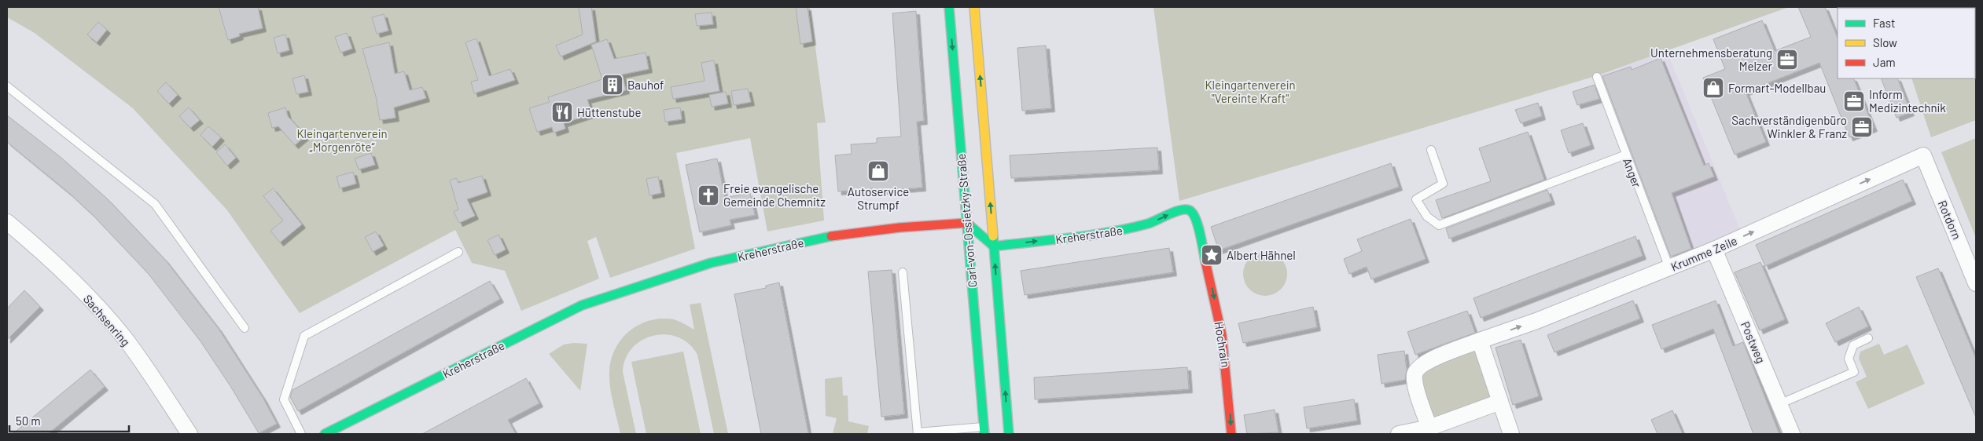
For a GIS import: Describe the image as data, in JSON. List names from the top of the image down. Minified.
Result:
{"streets":{"street":["Rotdorn","Carl-von-Ossietzky-Straße","Kreherstraße","Krumme Zeile","Sachsenring","Postweg","Hochrain"],"lane":["Anger"]},"crossings":[["Anger","Krumme Zeile"],["Rotdorn","Krumme Zeile"],["Carl-von-Ossietzky-Straße","Kreherstraße"],["Kreherstraße","Hochrain"],["Krumme Zeile","Postweg"]],"one_way":["Krumme Zeile","Hochrain"],"parks":["Kleingartenverein \"Vereinte Kraft\"","Kleingartenverein „Morgenröte“"],"places":{"office":["Unternehmensberatung Melzer","Inform Medizintechnik","Sachverständigenbüro Winkler & Franz"],"building":["Bauhof"],"shop":["Formart-Modellbau","Autoservice Strumpf"],"restaurant":["Hüttenstube"],"church":["Freie evangelische Gemeinde Chemnitz"],"place":["Albert Hähnel"]},"legend":["Fast","Slow","Jam"],"scale_bar":"50 m"}
